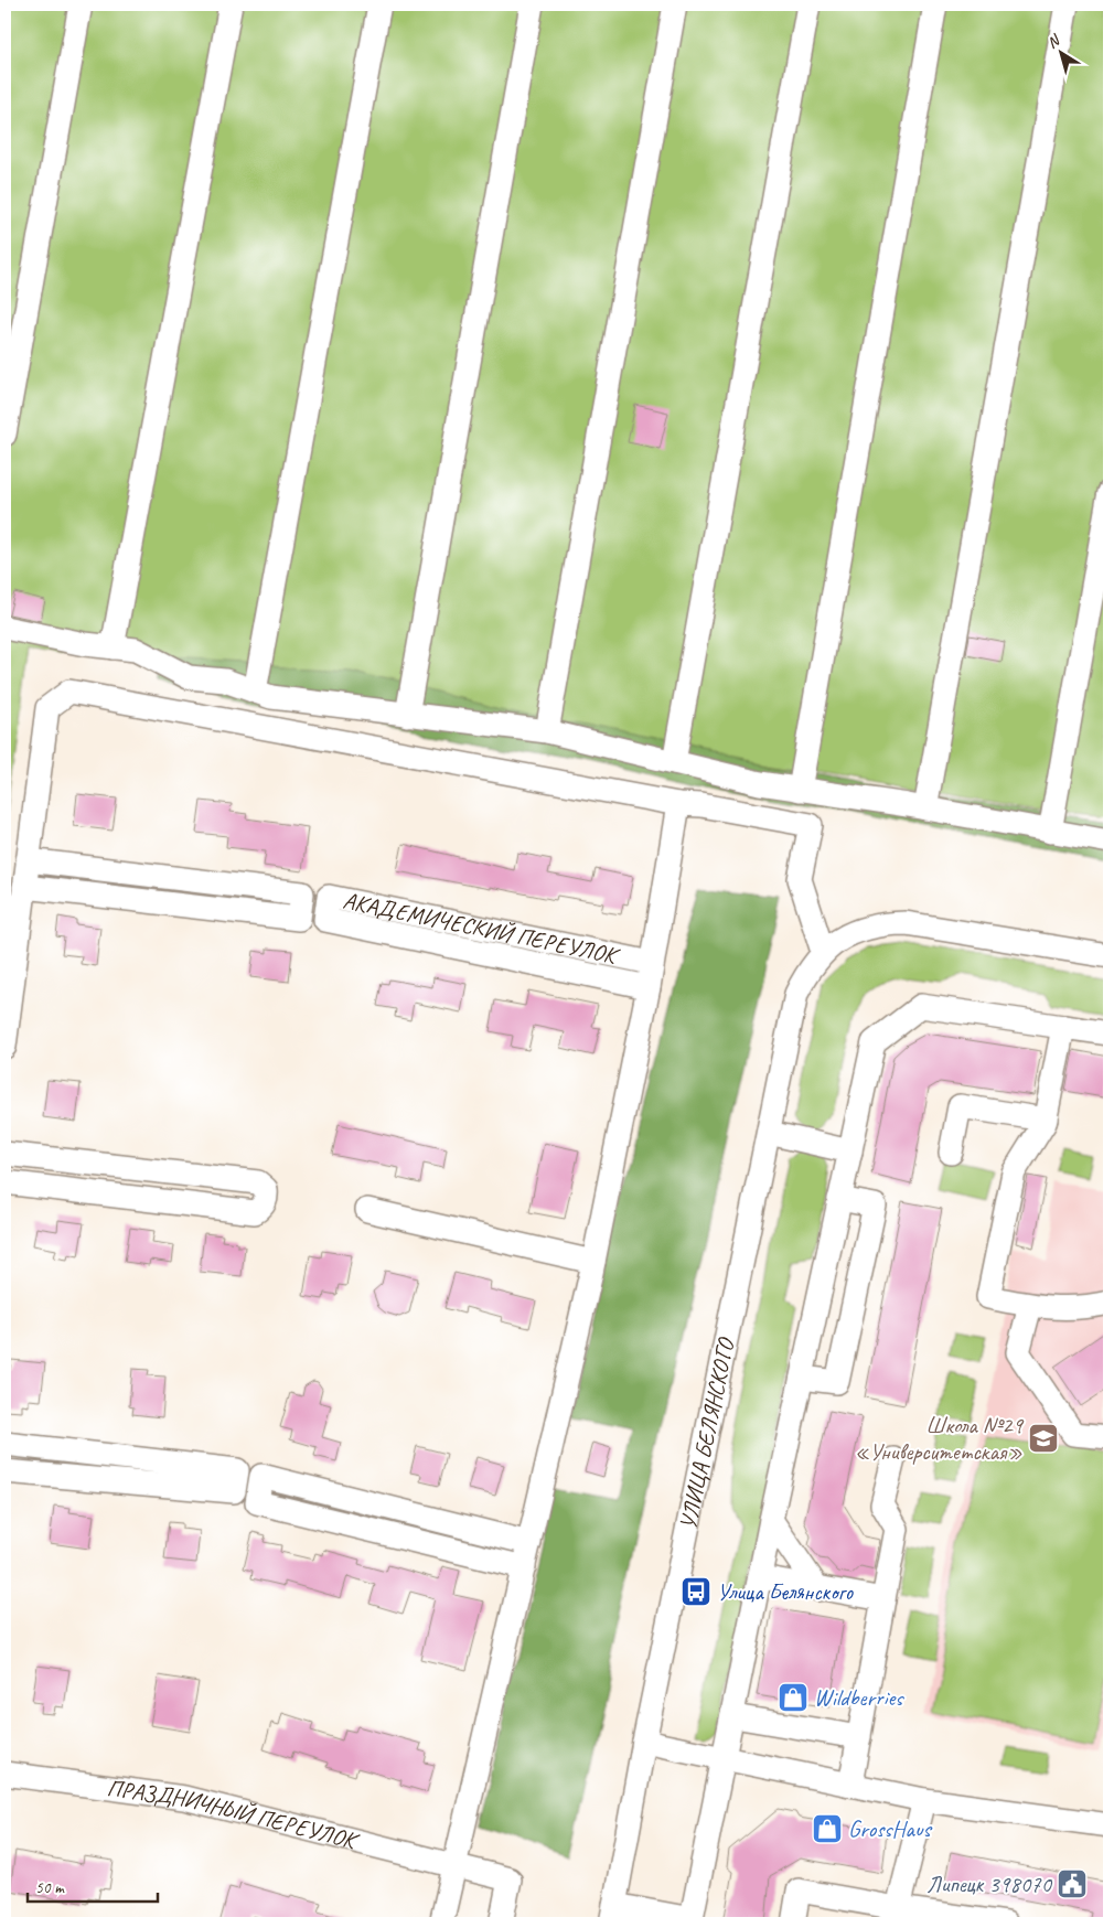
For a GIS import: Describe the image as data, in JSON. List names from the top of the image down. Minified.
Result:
{"streets":{"street":["АКАДЕМИЧЕСКИЙ ПЕРЕУЛОК","УЛИЦА БЕЛЯНСКОГО","ПРАЗДНИЧНЫЙ ПЕРЕУЛОК"]},"places":{"school or university":["Школа №29 «Университетская»"],"bus stop":["Улица Белянского"],"shop":["Wildberries","GrossHaus"],"public building":["Липецк 398070"]},"scale_bar":"50 m","north":"top left"}
